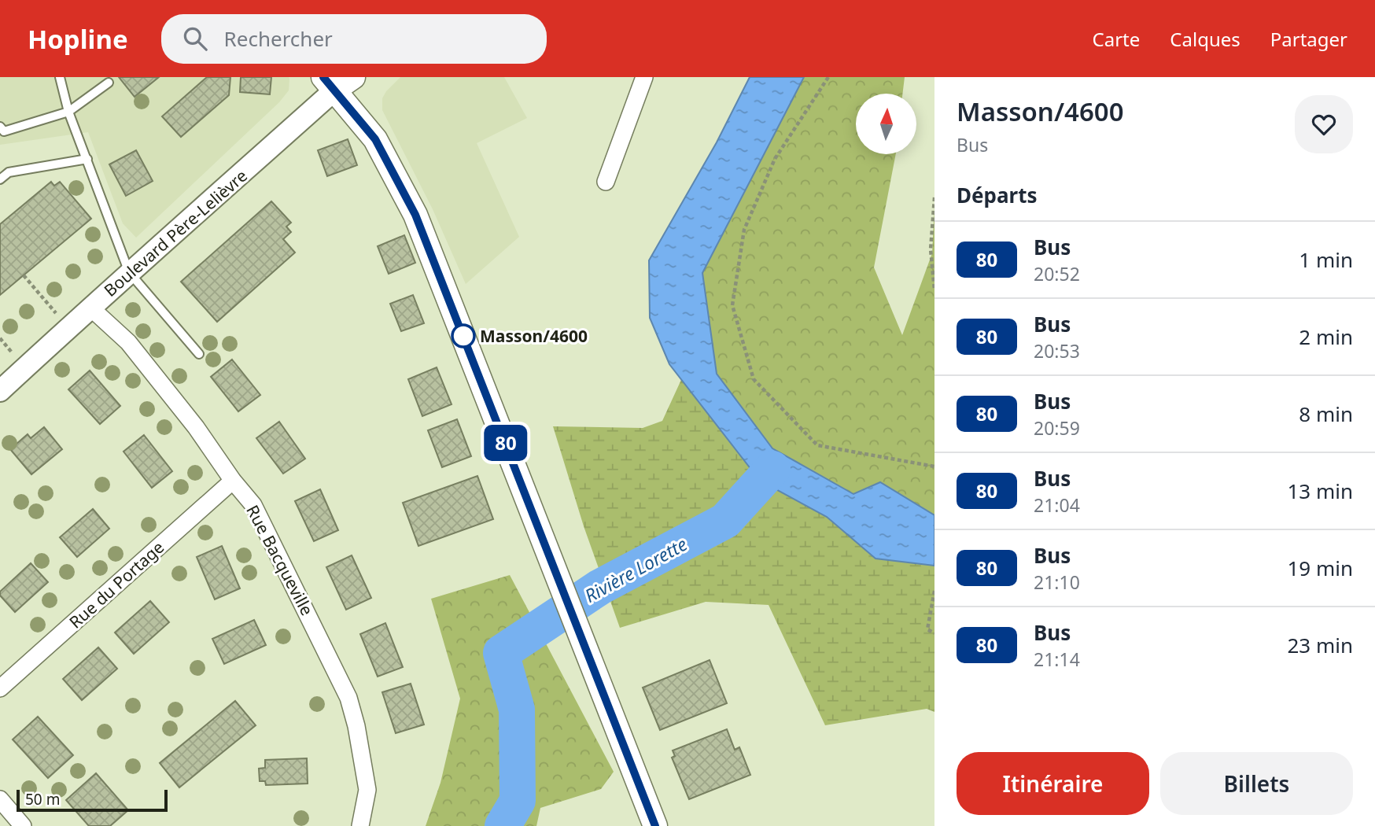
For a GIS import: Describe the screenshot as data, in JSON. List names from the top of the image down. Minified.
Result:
{"streets":{"street":["Boulevard Père-Lelièvre","Rue Bacqueville","Rue du Portage"]},"crossings":[["Boulevard Père-Lelièvre","Rue Bacqueville"],["Rue Bacqueville","Rue du Portage"]],"water":["Rivière Lorette"],"places":["Masson/4600"],"lines":["bus line 80"],"scale_bar":"50 m","north":"top","page":{"header":"Hopline","search":"Rechercher","nav":["Carte","Calques","Partager"],"on_map":"80","heading":[["Masson/4600","Bus"],"Départs"],"list":[{"mark":"80","name":"Bus","note":"20:52","value":"1 min"},{"mark":"80","name":"Bus","note":"20:53","value":"2 min"},{"mark":"80","name":"Bus","note":"20:59","value":"8 min"},{"mark":"80","name":"Bus","note":"21:04","value":"13 min"},{"mark":"80","name":"Bus","note":"21:10","value":"19 min"},{"mark":"80","name":"Bus","note":"21:14","value":"23 min"}],"buttons":["Itinéraire","Billets"],"scale":"50 m"}}
